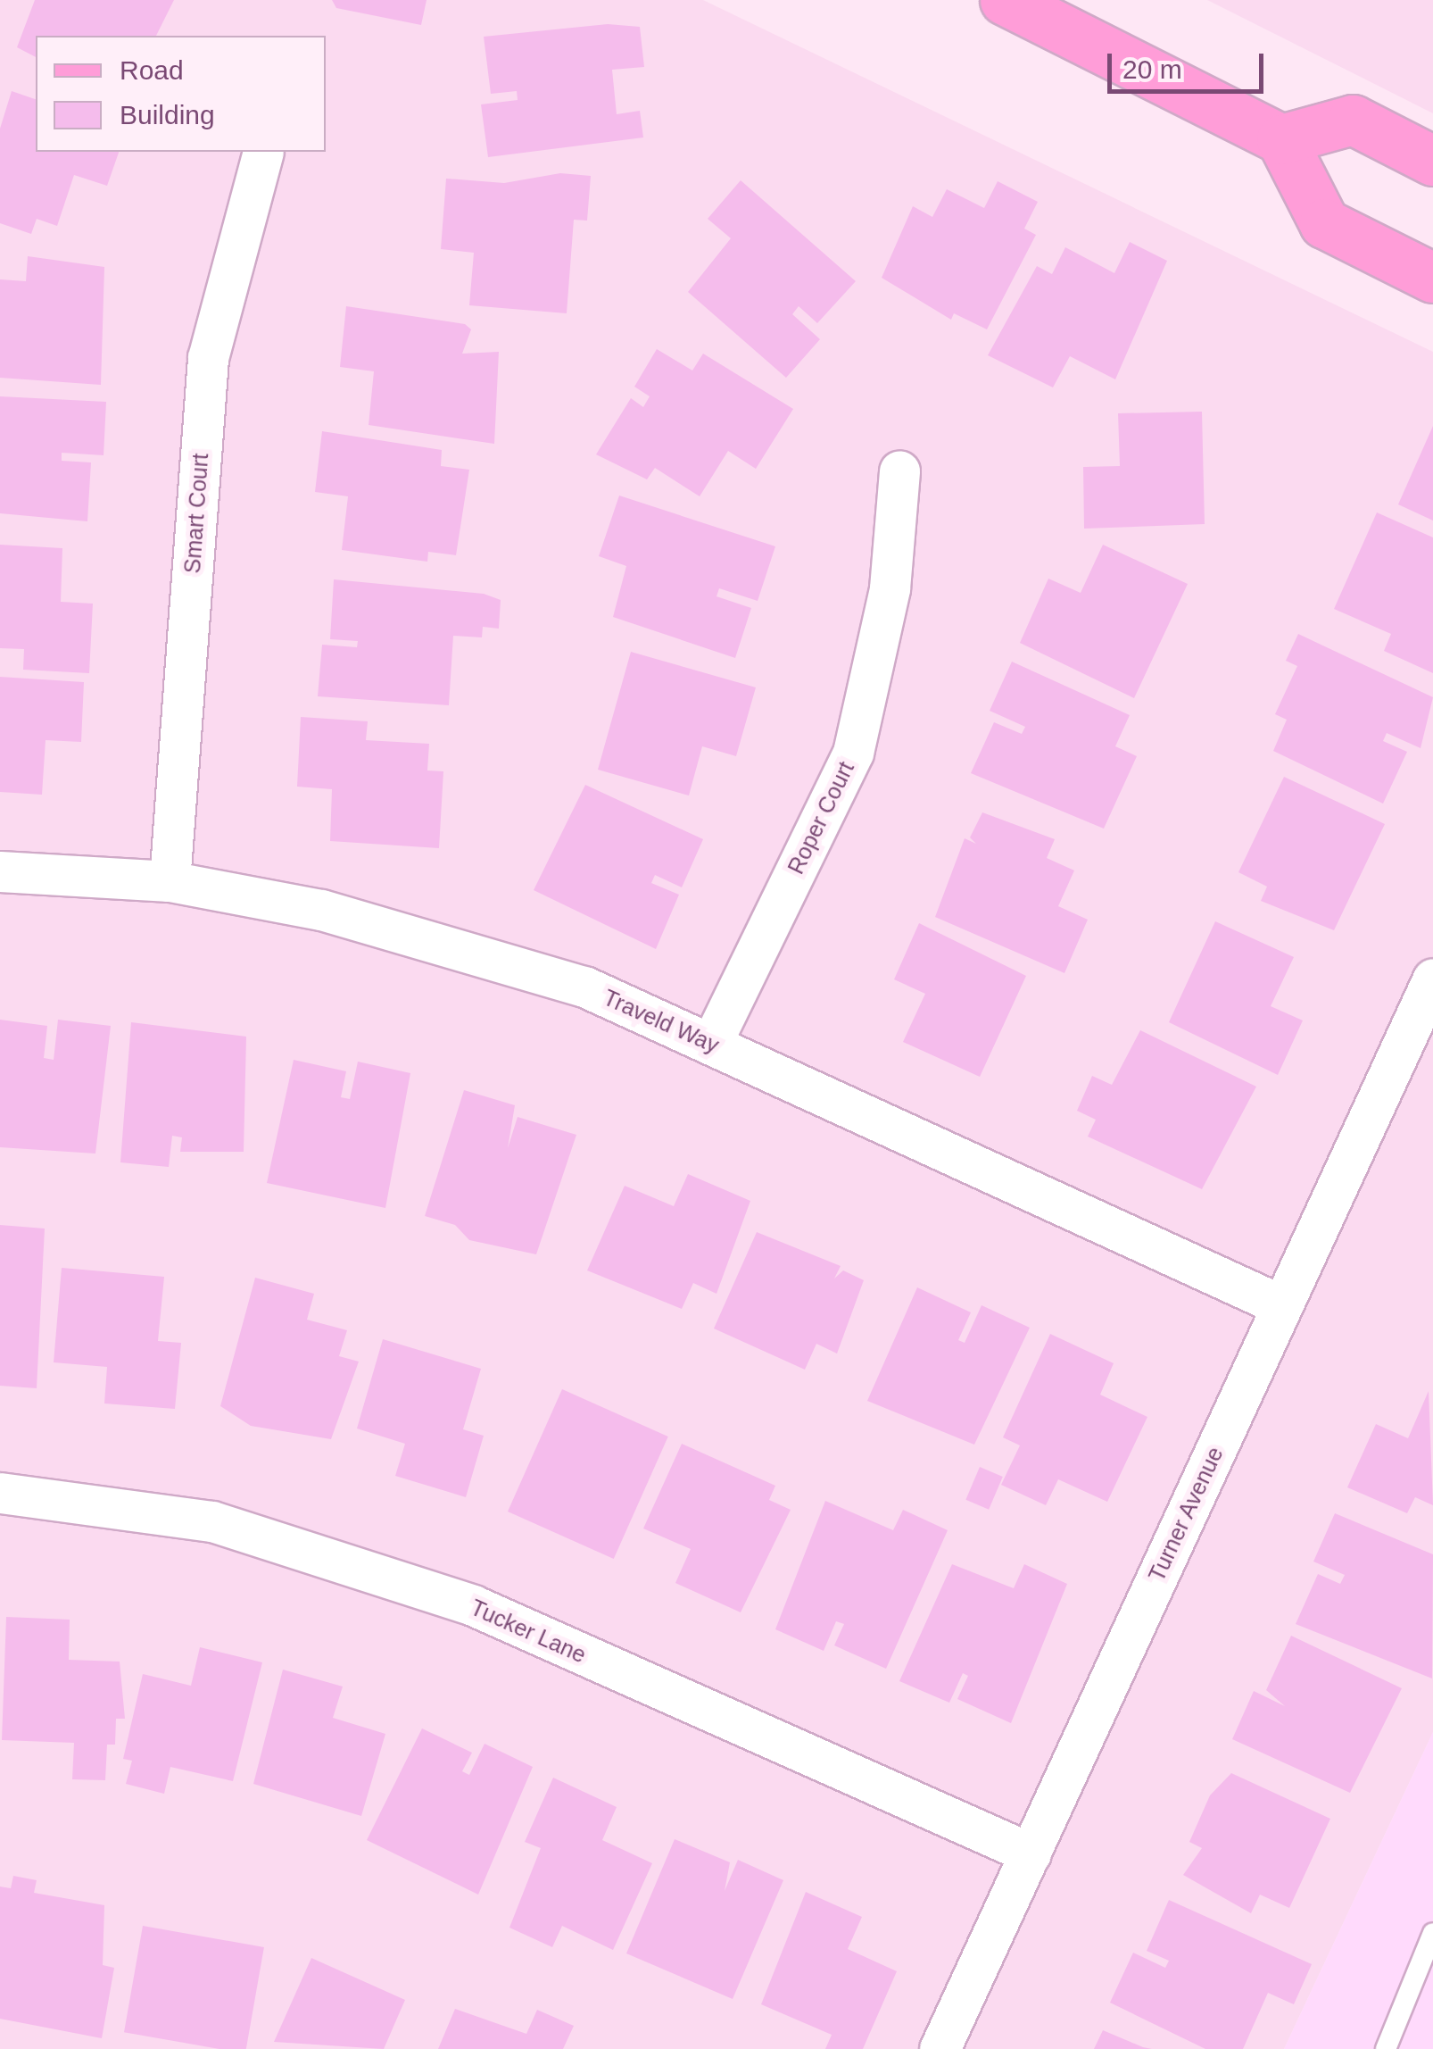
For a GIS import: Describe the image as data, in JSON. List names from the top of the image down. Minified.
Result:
{"streets":{"street":["Smart Court","Roper Court","Traveld Way","Turner Avenue","Tucker Lane"]},"crossings":[["Smart Court","Traveld Way"],["Roper Court","Traveld Way"],["Traveld Way","Turner Avenue"],["Turner Avenue","Tucker Lane"]],"legend":["Road","Building"],"scale_bar":"20 m"}
